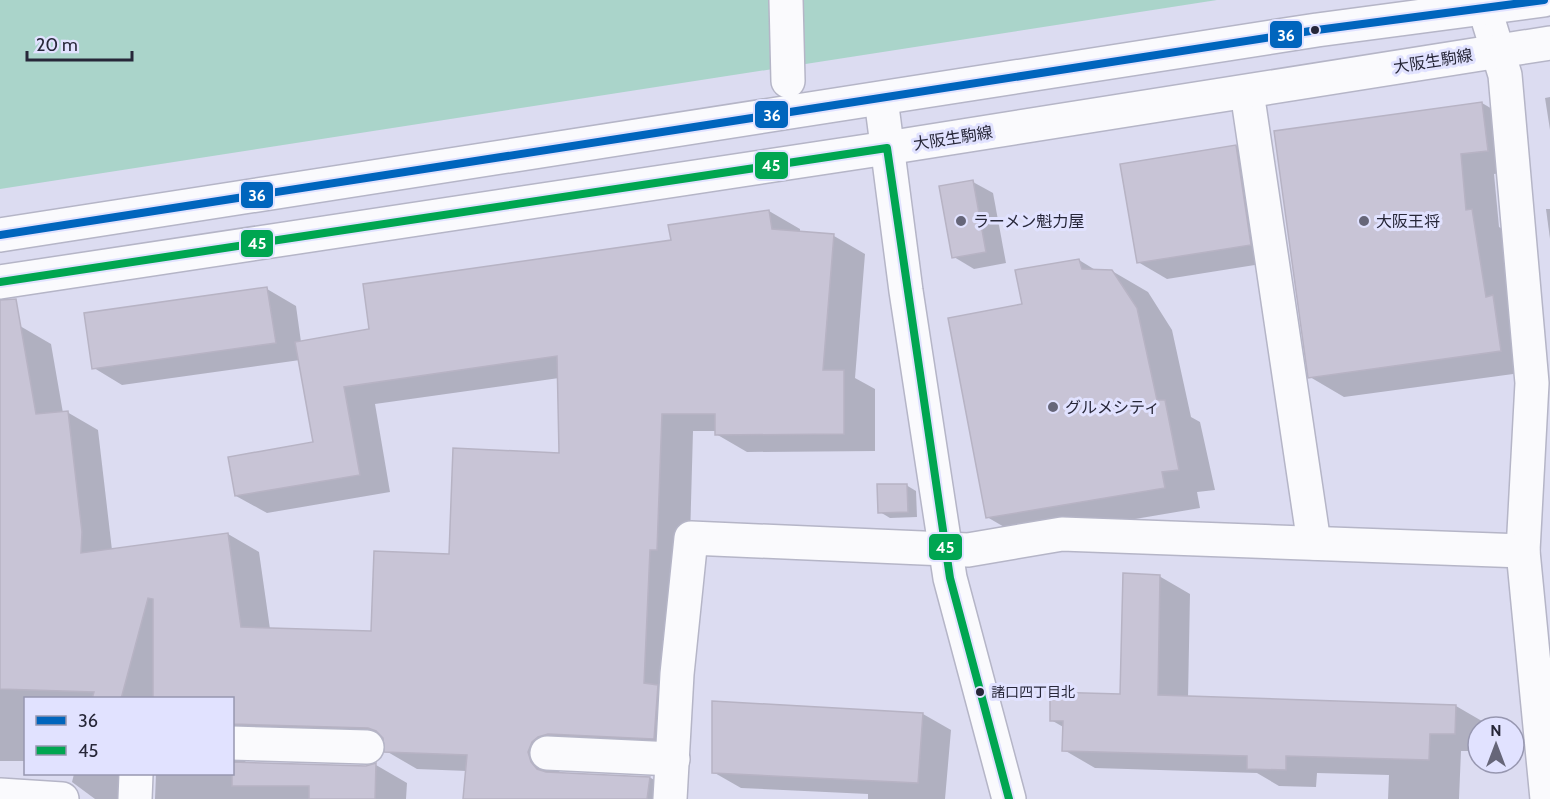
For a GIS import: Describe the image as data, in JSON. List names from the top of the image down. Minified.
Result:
{"streets":{"street":["大阪生駒線"]},"places":["ラーメン魁力屋","大阪王将","グルメシティ","諸口四丁目北"],"lines":["transit line 36","transit line 45"],"legend":["36","45"],"scale_bar":"20 m","north":"top"}
